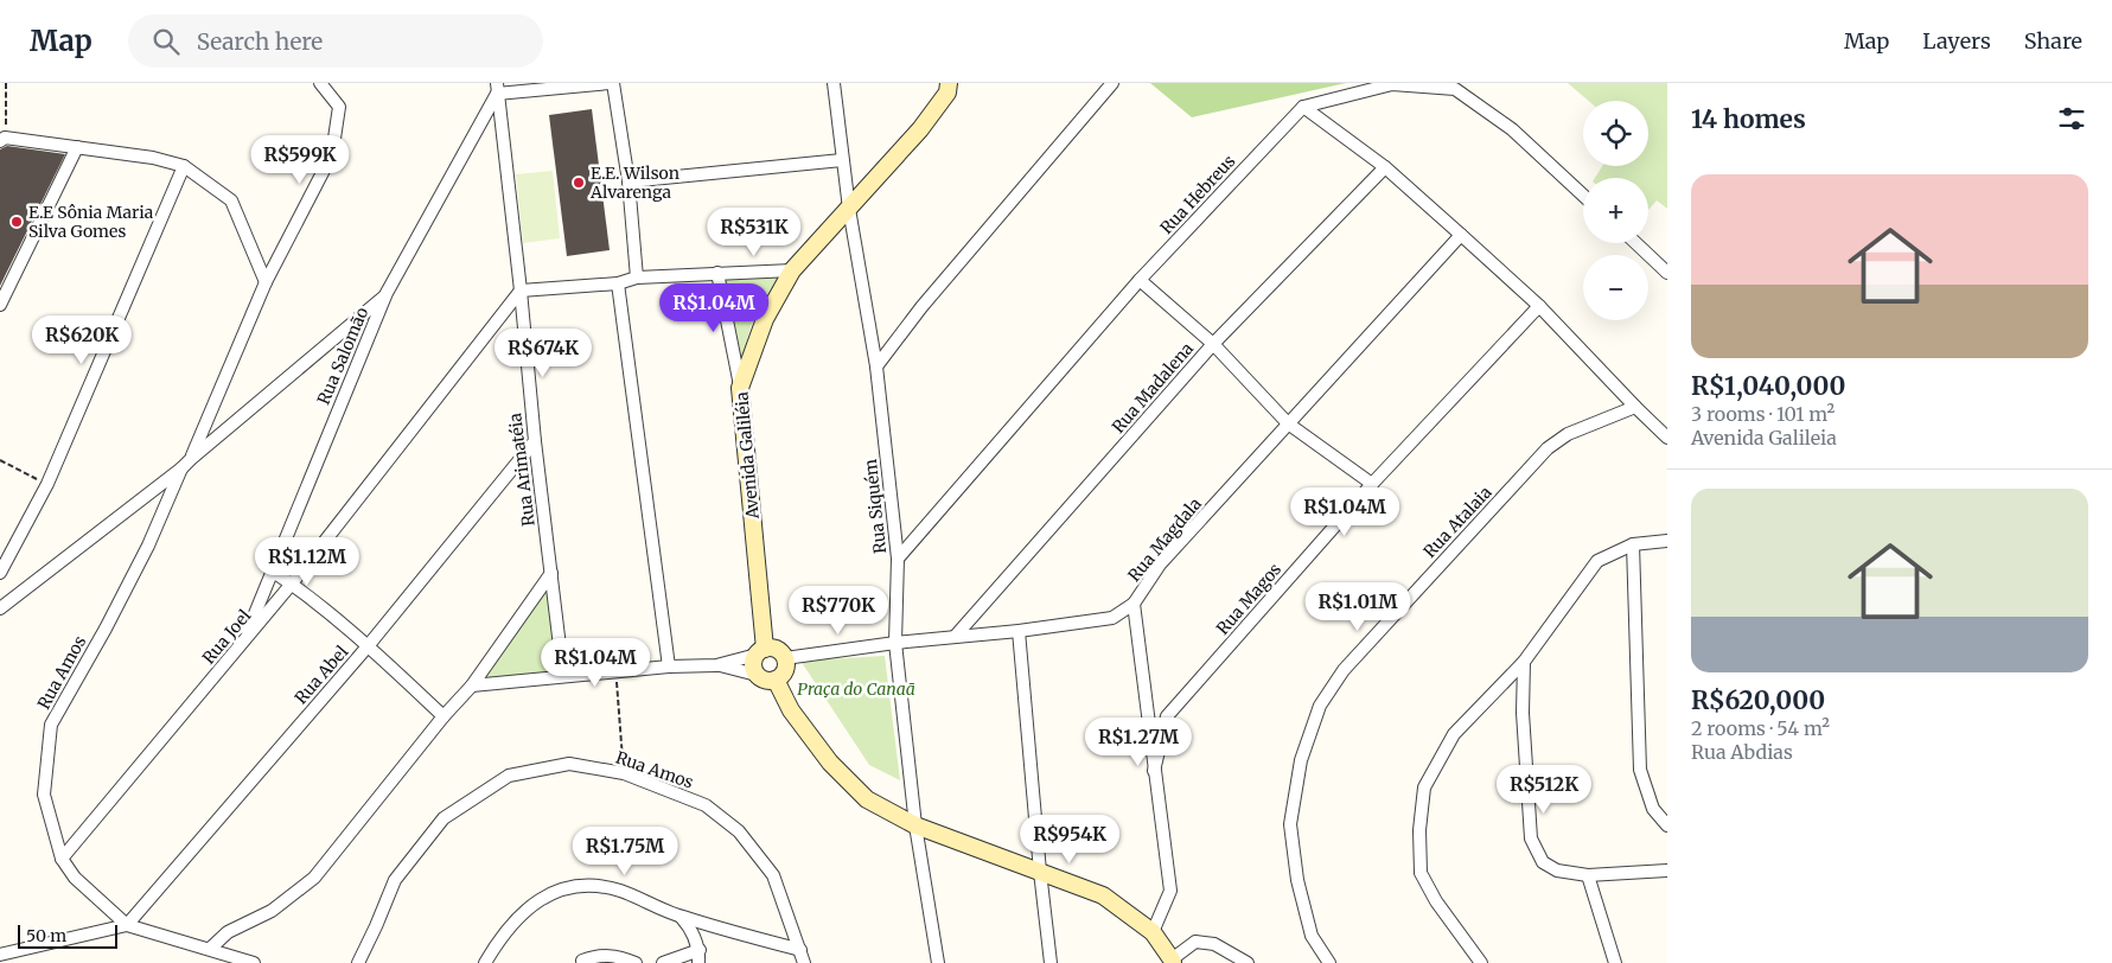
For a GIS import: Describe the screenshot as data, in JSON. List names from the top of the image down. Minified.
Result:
{"streets":{"main road":["Avenida Galiléia"],"street":["Rua Hebreus","Rua Salomão","Rua Madalena","Rua Arimatéia","Rua Siquém","Rua Atalaia","Rua Magdala","Rua Magos","Rua Joel","Rua Amos","Rua Abel"]},"crossings":[["Rua Hebreus","Rua Siquém"],["Rua Salomão","Rua Arimatéia"],["Rua Salomão","Rua Joel"],["Rua Madalena","Rua Magdala"],["Avenida Galiléia","Rua Siquém"],["Avenida Galiléia","Rua Magdala"],["Rua Arimatéia","Rua Joel"],["Rua Arimatéia","Rua Abel"],["Rua Siquém","Rua Magdala"],["Rua Joel","Rua Amos"],["Rua Amos","Rua Abel"]],"parks":["Praça do Canaã"],"places":["E.E. Wilson Alvarenga","E.E Sônia Maria Silva Gomes"],"scale_bar":"50 m","page":{"header":"Map","search":"Search here","nav":["Map","Layers","Share"],"heading":"14 homes","map_buttons":["+","−"],"price":["R$599K","R$531K","R$1.04M","R$620K","R$674K","R$1.04M","R$1.12M","R$1.01M","R$770K","R$1.04M","R$1.27M","R$512K","R$954K","R$1.75M"],"list":[{"name":"R$1,040,000","note":"3 rooms · 101 m² · Avenida Galileia"},{"name":"R$620,000","note":"2 rooms · 54 m² · Rua Abdias"}],"scale":"50 m"}}
